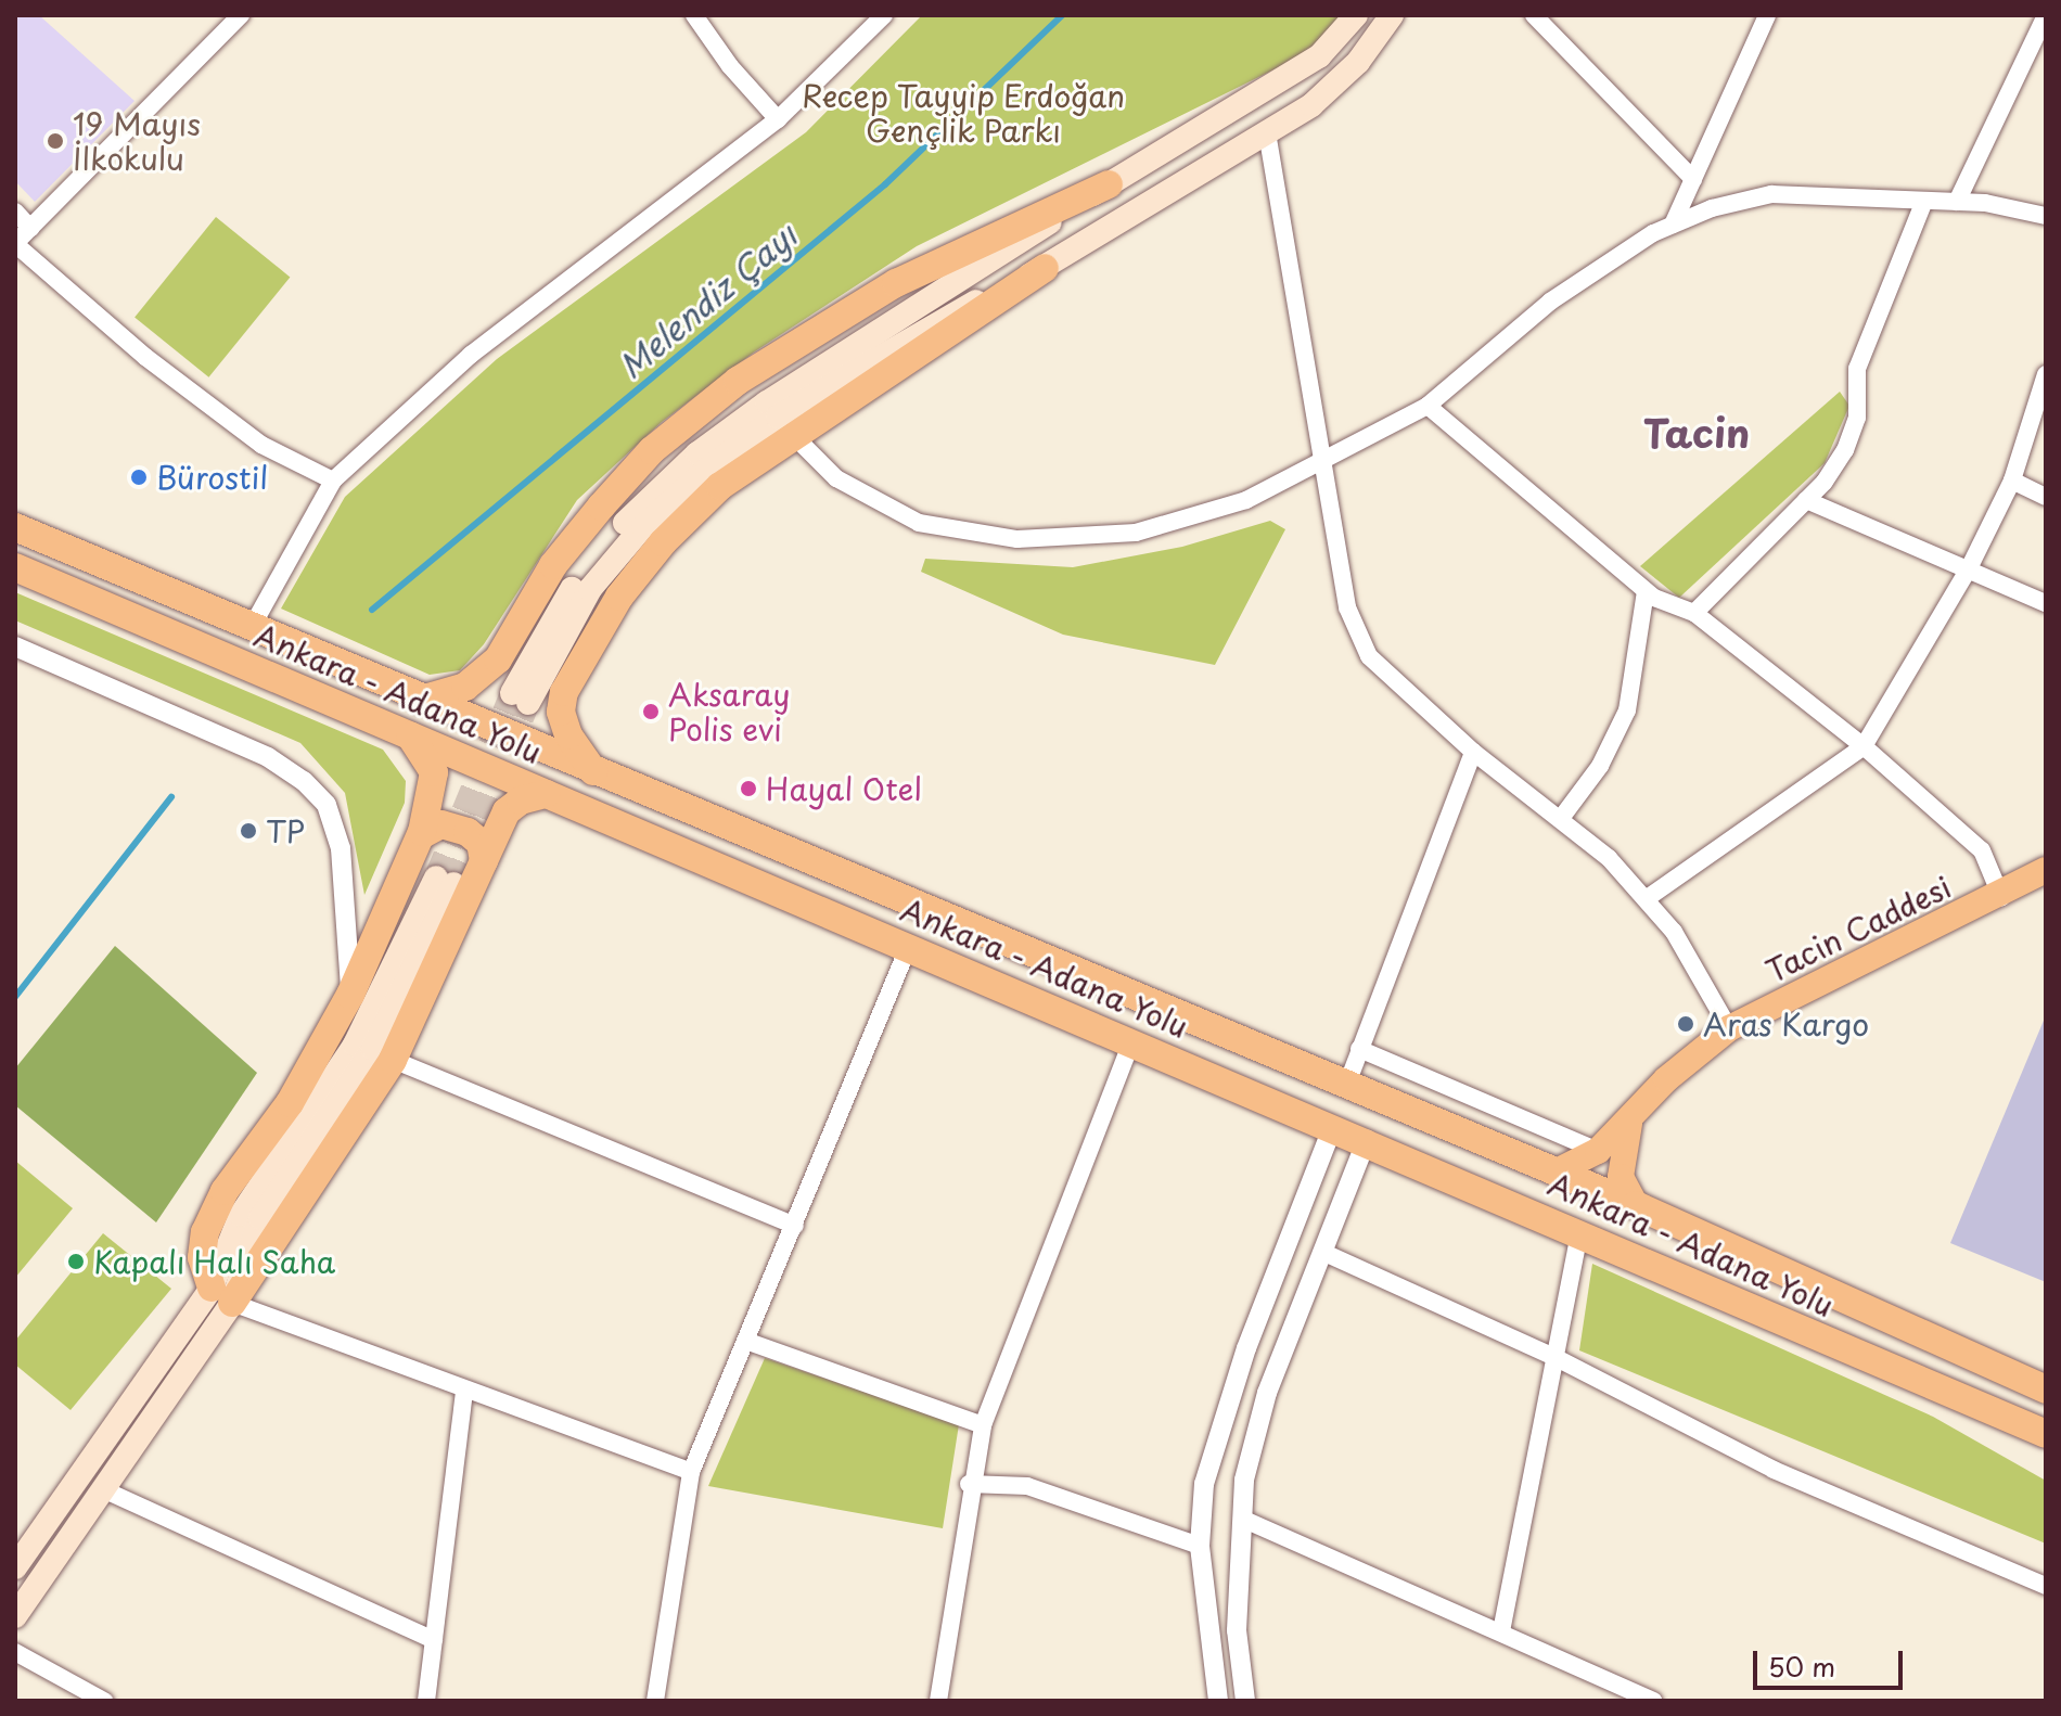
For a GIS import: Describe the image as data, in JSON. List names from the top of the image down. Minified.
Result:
{"streets":{"highway":["Ankara - Adana Yolu"],"main road":["Tacin Caddesi"]},"crossings":[["Ankara - Adana Yolu","Tacin Caddesi"]],"districts":["Tacin"],"water":["Melendiz Çayı"],"parks":["Recep Tayyip Erdoğan Gençlik Parkı"],"places":["19 Mayıs İlkokulu","Bürostil","Aksaray Polis evi","Hayal Otel","TP","Aras Kargo","Kapalı Halı Saha"],"scale_bar":"50 m"}
